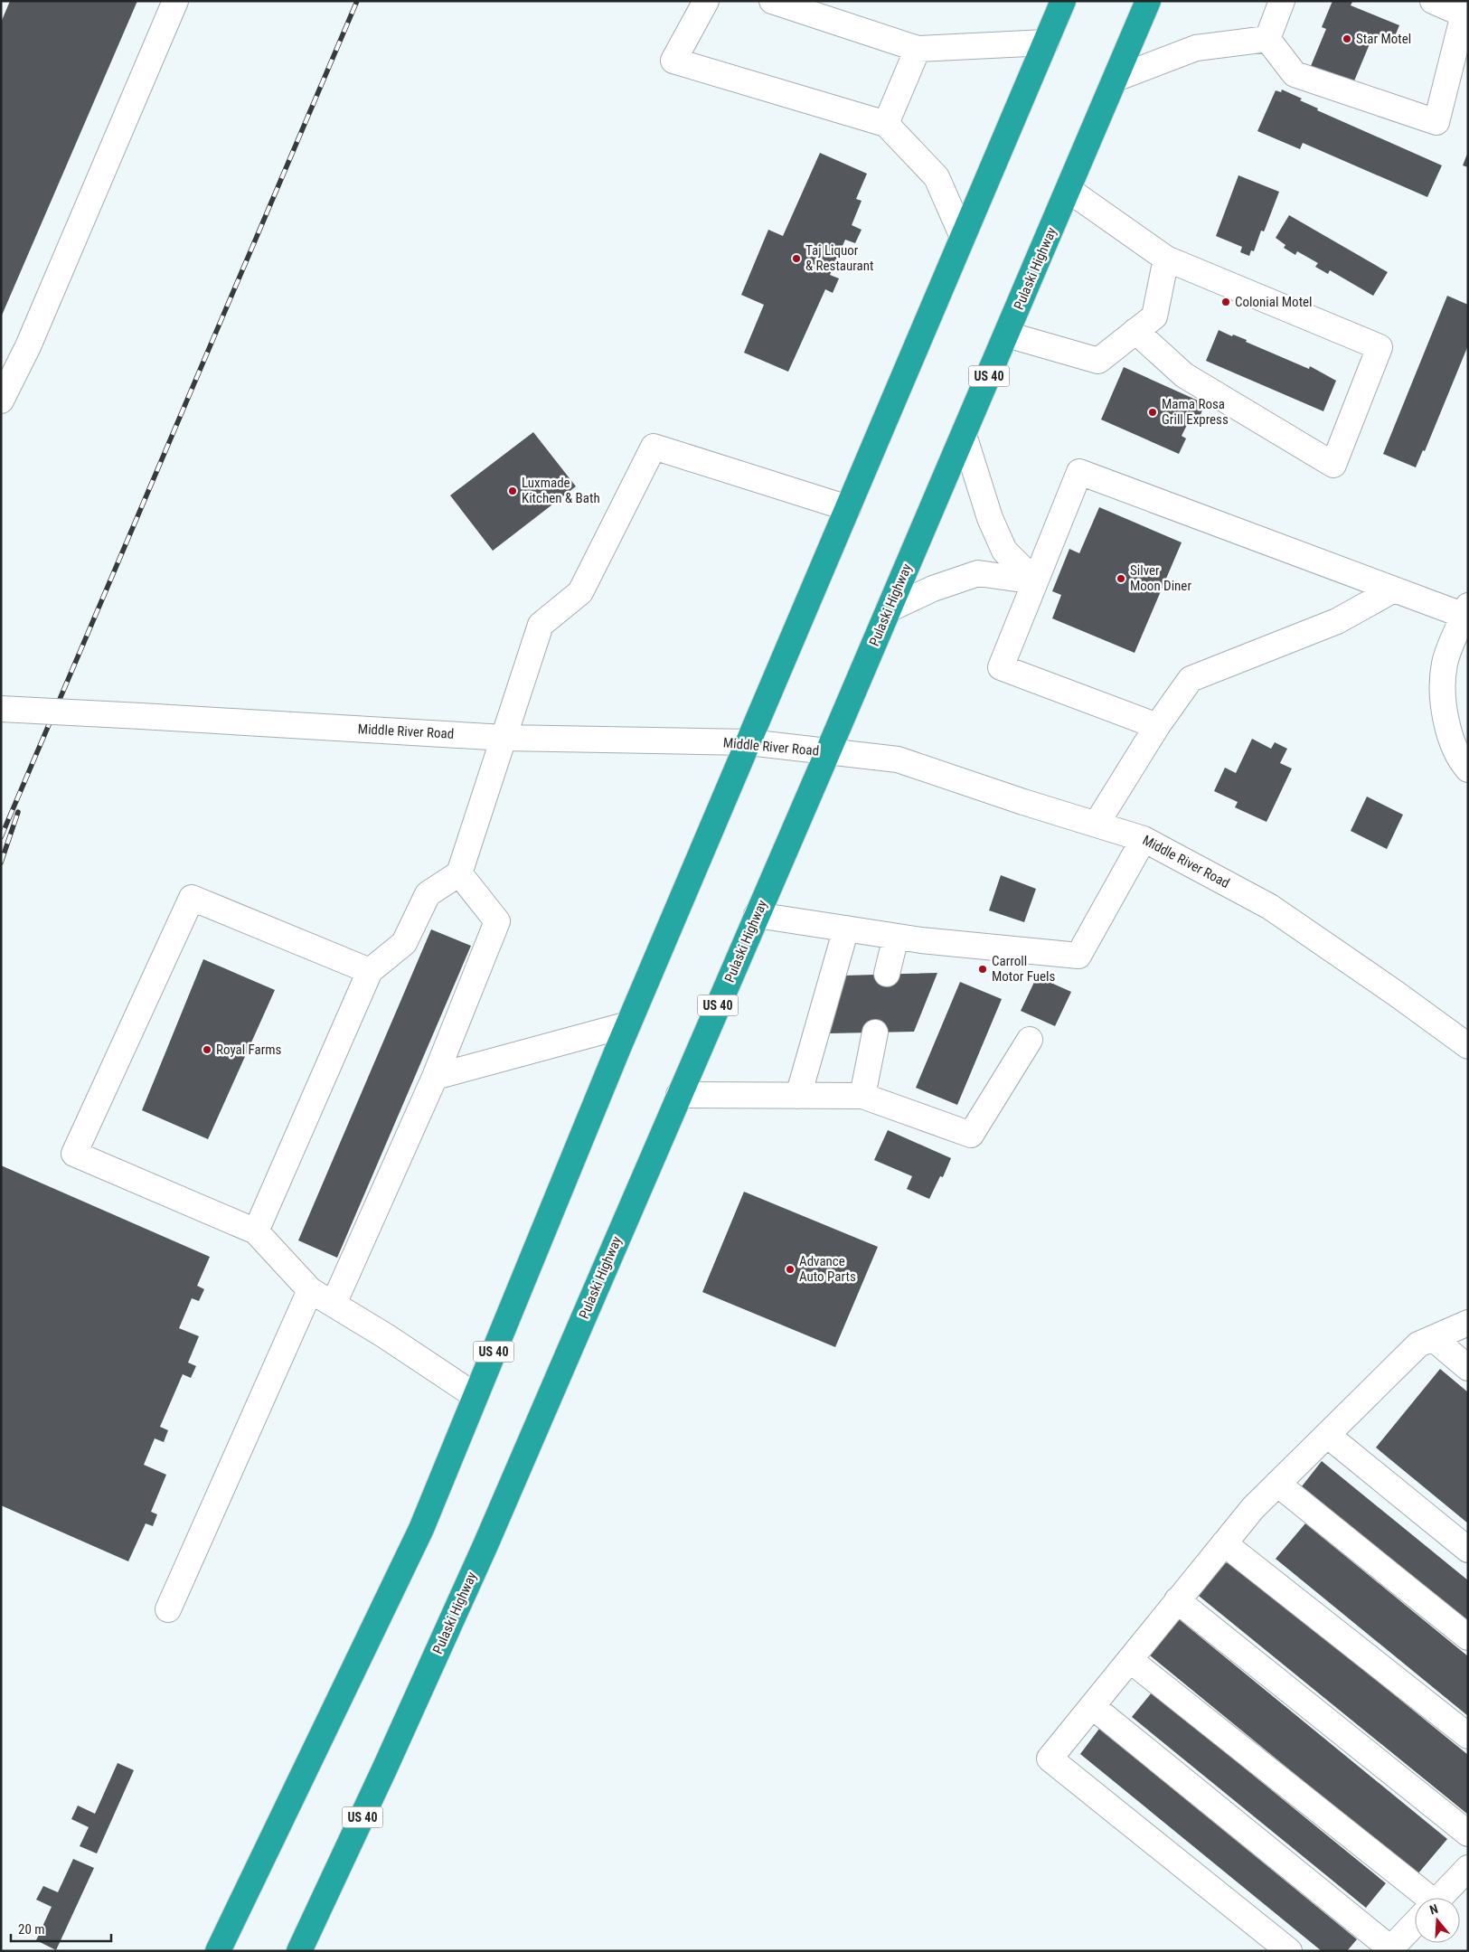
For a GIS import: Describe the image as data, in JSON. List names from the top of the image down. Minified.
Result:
{"streets":{"highway":["Pulaski Highway","US 40"],"street":["Middle River Road"]},"crossings":[["Pulaski Highway","Middle River Road"],["US 40","Middle River Road"]],"places":["Star Motel","Taj Liquor & Restaurant","Colonial Motel","Mama Rosa Grill Express","Luxmade Kitchen & Bath","Silver Moon Diner","Carroll Motor Fuels","Royal Farms","Advance Auto Parts"],"scale_bar":"20 m","north":"top"}
